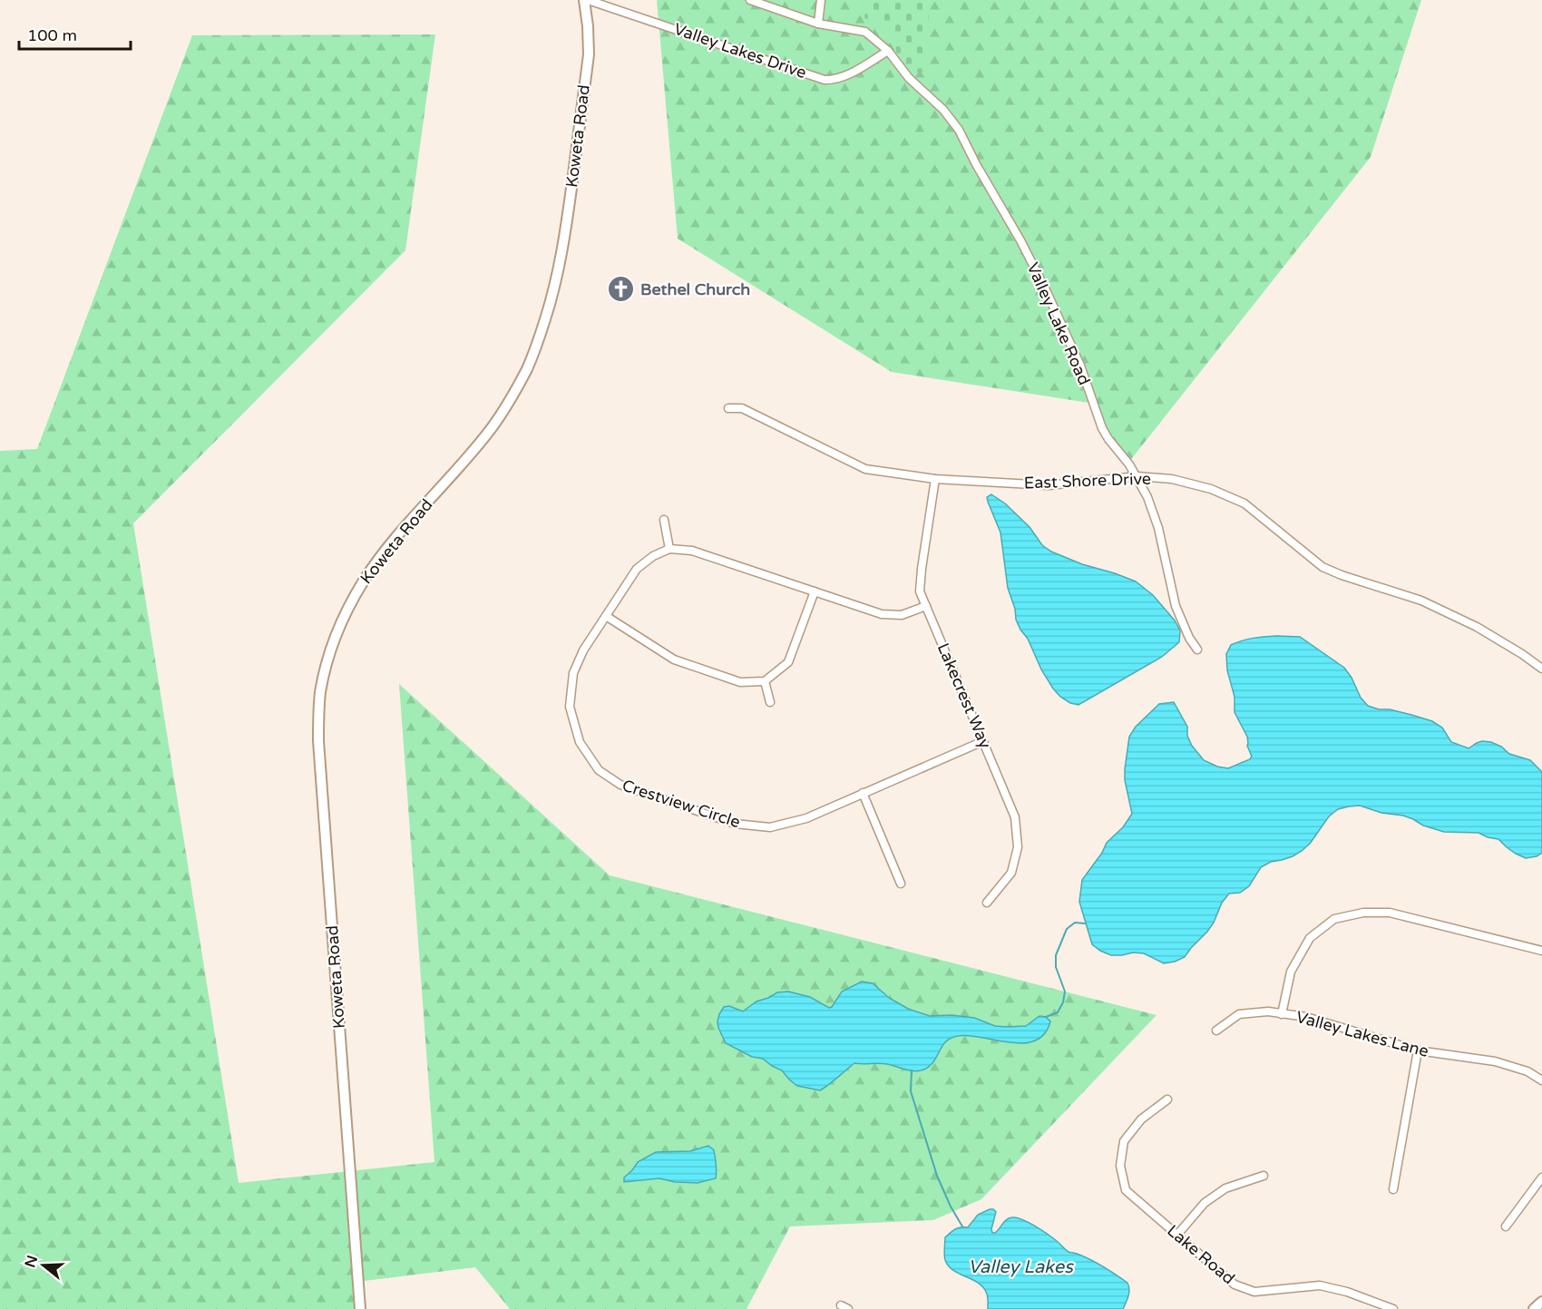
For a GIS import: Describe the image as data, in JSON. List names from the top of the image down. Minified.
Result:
{"streets":{"street":["Valley Lakes Drive","Koweta Road","Valley Lake Road","East Shore Drive","Lakecrest Way","Crestview Circle","Valley Lakes Lane","Lake Road"]},"crossings":[["Valley Lakes Drive","Koweta Road"],["Valley Lakes Drive","Valley Lake Road"],["Valley Lake Road","East Shore Drive"],["East Shore Drive","Lakecrest Way"],["Lakecrest Way","Crestview Circle"]],"water":["Valley Lakes"],"places":{"church":["Bethel Church"]},"scale_bar":"100 m","north":"left"}
